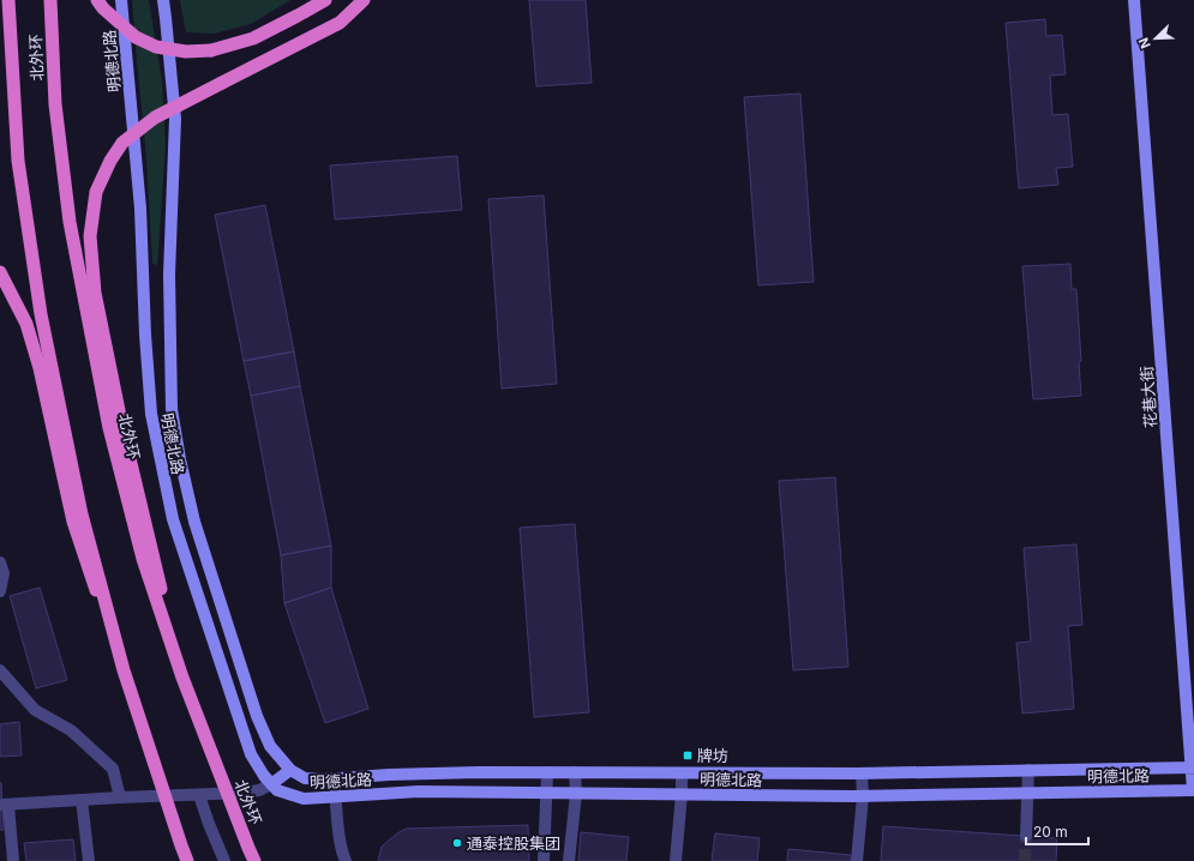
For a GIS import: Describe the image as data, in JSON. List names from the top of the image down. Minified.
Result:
{"streets":{"highway":["北外环"],"main road":["明德北路","花巷大街"]},"crossings":[["明德北路","花巷大街"]],"places":{"transit":["牌坊"],"other":["通泰控股集团"]},"scale_bar":"20 m","north":"bottom left"}
